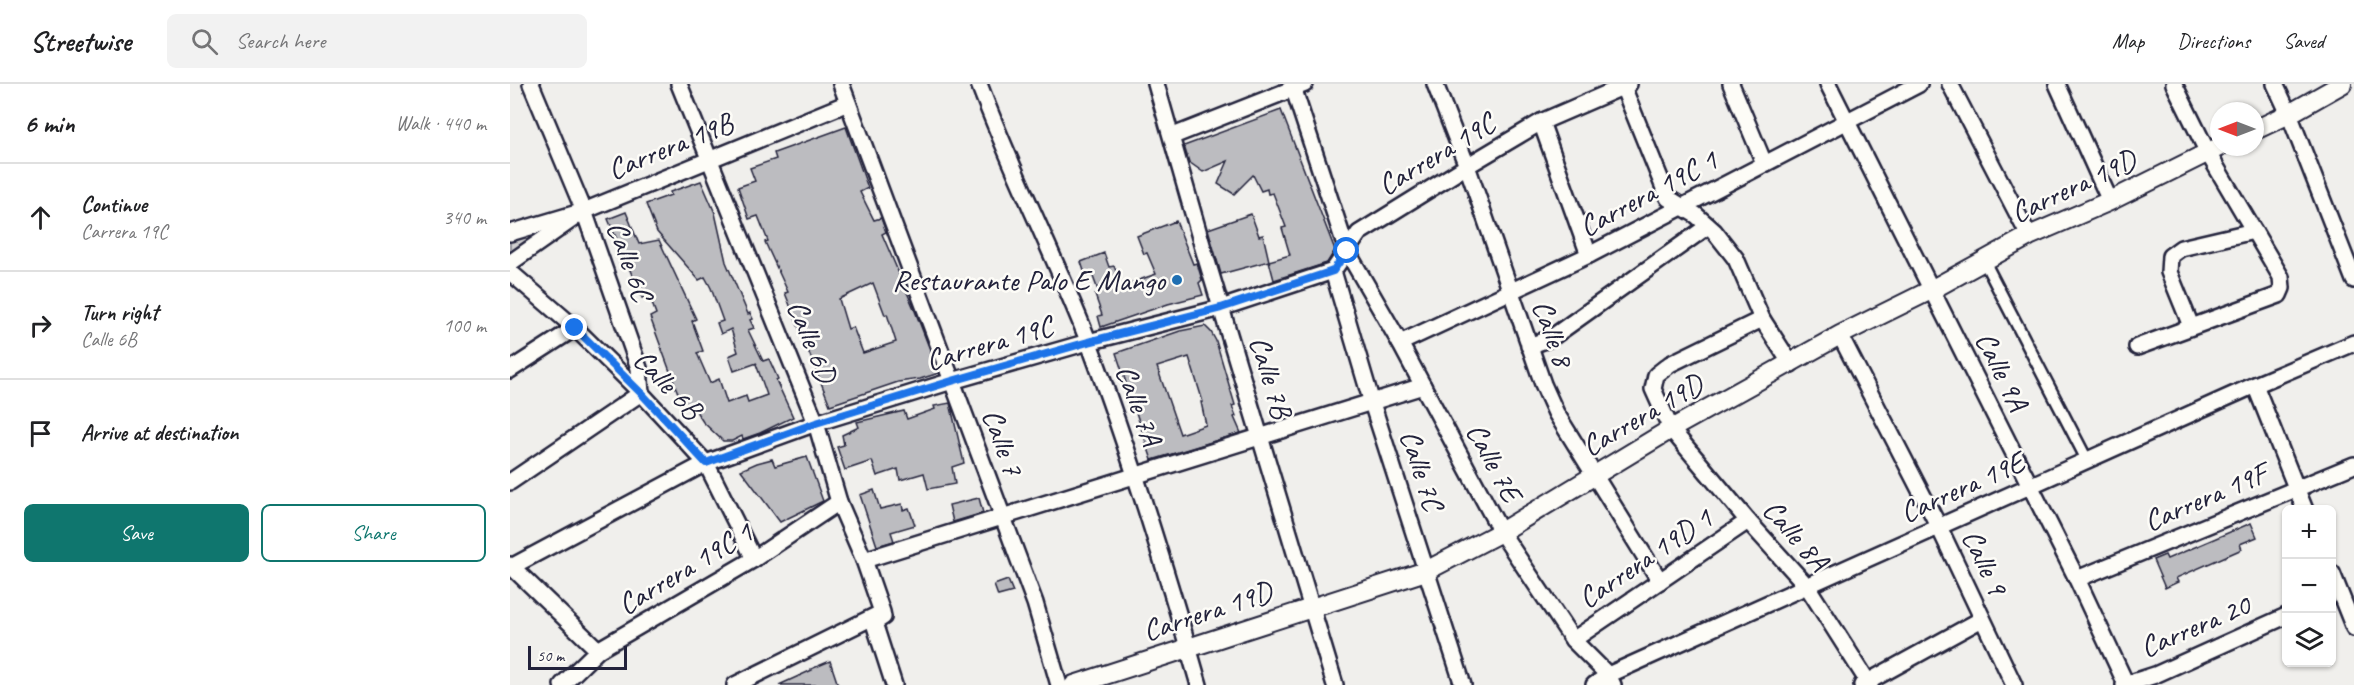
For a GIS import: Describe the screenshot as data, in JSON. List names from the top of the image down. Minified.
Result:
{"streets":{"street":["Carrera 19B","Carrera 19C","Carrera 19D","Carrera 19C 1","Calle 6C","Calle 8","Calle 6D","Calle 9A","Calle 7B","Calle 6B","Calle 7A","Calle 7","Calle 7E","Calle 7C","Carrera 19E","Carrera 19F","Calle 8A","Carrera 19D 1","Calle 9","Carrera 20"]},"crossings":[["Carrera 19B","Calle 6C"],["Carrera 19B","Calle 6D"],["Carrera 19B","Calle 7"],["Carrera 19C","Calle 8"],["Carrera 19C","Calle 6D"],["Carrera 19C","Calle 7B"],["Carrera 19C","Calle 6B"],["Carrera 19C","Calle 7A"],["Carrera 19C","Calle 7"],["Carrera 19C","Calle 7E"],["Carrera 19C","Calle 7C"],["Carrera 19D","Calle 8"],["Carrera 19D","Calle 9A"],["Carrera 19D","Calle 7B"],["Carrera 19D","Calle 7A"],["Carrera 19D","Calle 7E"],["Carrera 19D","Calle 7C"],["Carrera 19D","Calle 8A"],["Carrera 19D","Calle 9"],["Carrera 19C 1","Calle 8"],["Carrera 19C 1","Calle 6D"],["Carrera 19C 1","Calle 9A"],["Carrera 19C 1","Calle 7E"],["Calle 6C","Calle 6B"],["Calle 8","Carrera 19D 1"],["Calle 9A","Carrera 19E"],["Calle 9A","Carrera 19F"],["Calle 9A","Carrera 20"],["Calle 7E","Carrera 19E"],["Calle 7E","Carrera 19D 1"],["Carrera 19E","Calle 8A"],["Carrera 19E","Calle 9"],["Calle 8A","Carrera 19D 1"]],"places":["Restaurante Palo E Mango"],"scale_bar":"50 m","north":"left","page":{"header":"Streetwise","search":"Search here","nav":["Map","Directions","Saved"],"heading":["6 min","Walk · 440 m"],"list":[["Continue","Carrera 19C","340 m"],["Turn right","Calle 6B","100 m"],"Arrive at destination"],"buttons":["Save","Share"],"map_buttons":["+","−"],"scale":"50 m"}}
